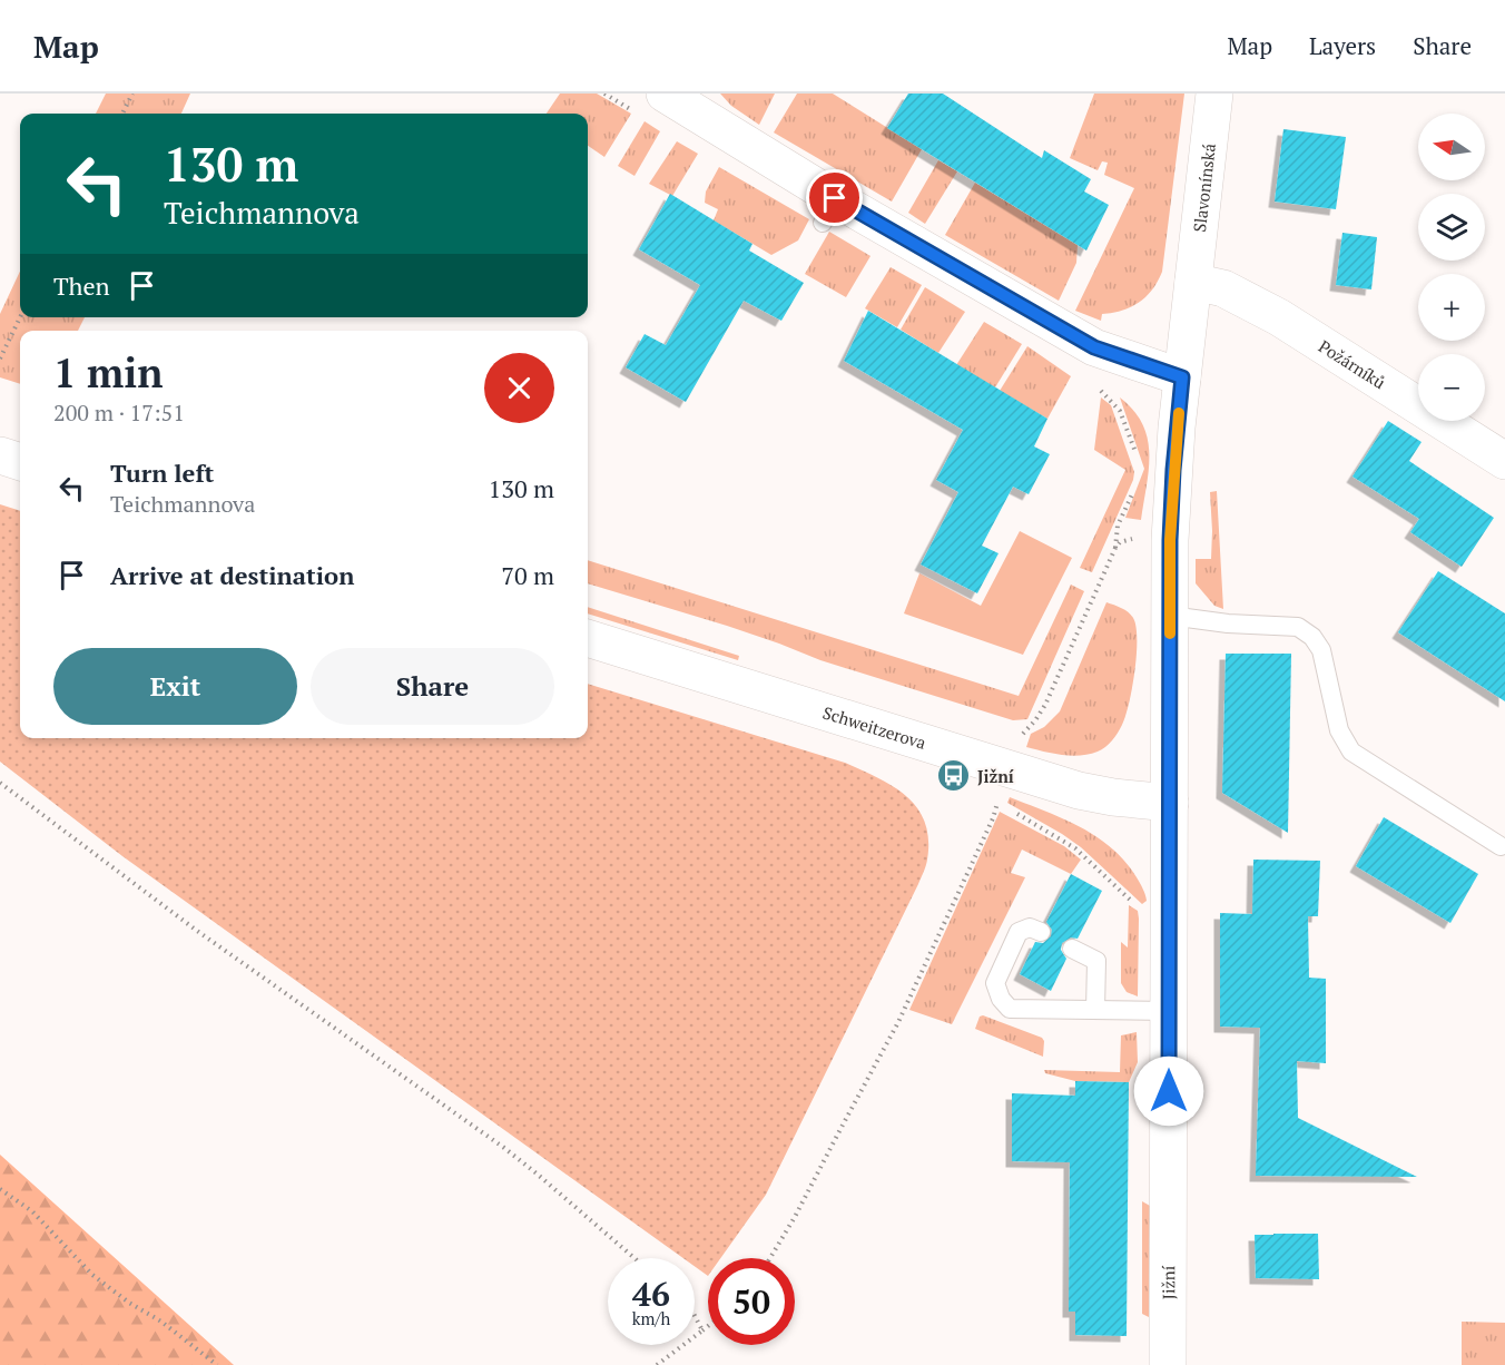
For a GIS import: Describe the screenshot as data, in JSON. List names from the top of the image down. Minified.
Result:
{"streets":{"street":["Slavonínská","Požárníků","Schweitzerova","Jižní"]},"crossings":[["Slavonínská","Požárníků"],["Slavonínská","Jižní"],["Požárníků","Jižní"],["Schweitzerova","Jižní"]],"places":{"bus stop":["Jižní"]},"north":"left","page":{"header":"Map","nav":["Map","Layers","Share"],"map_buttons":["+","−"],"turn":["130 m","Teichmannova"],"then":"Then","heading":["1 min","200 m · 17:51"],"list":[{"name":"Turn left","note":"Teichmannova","value":"130 m"},{"name":"Arrive at destination","value":"70 m"}],"buttons":["Exit","Share"],"speed":"46 km/h","limit":"50"}}
